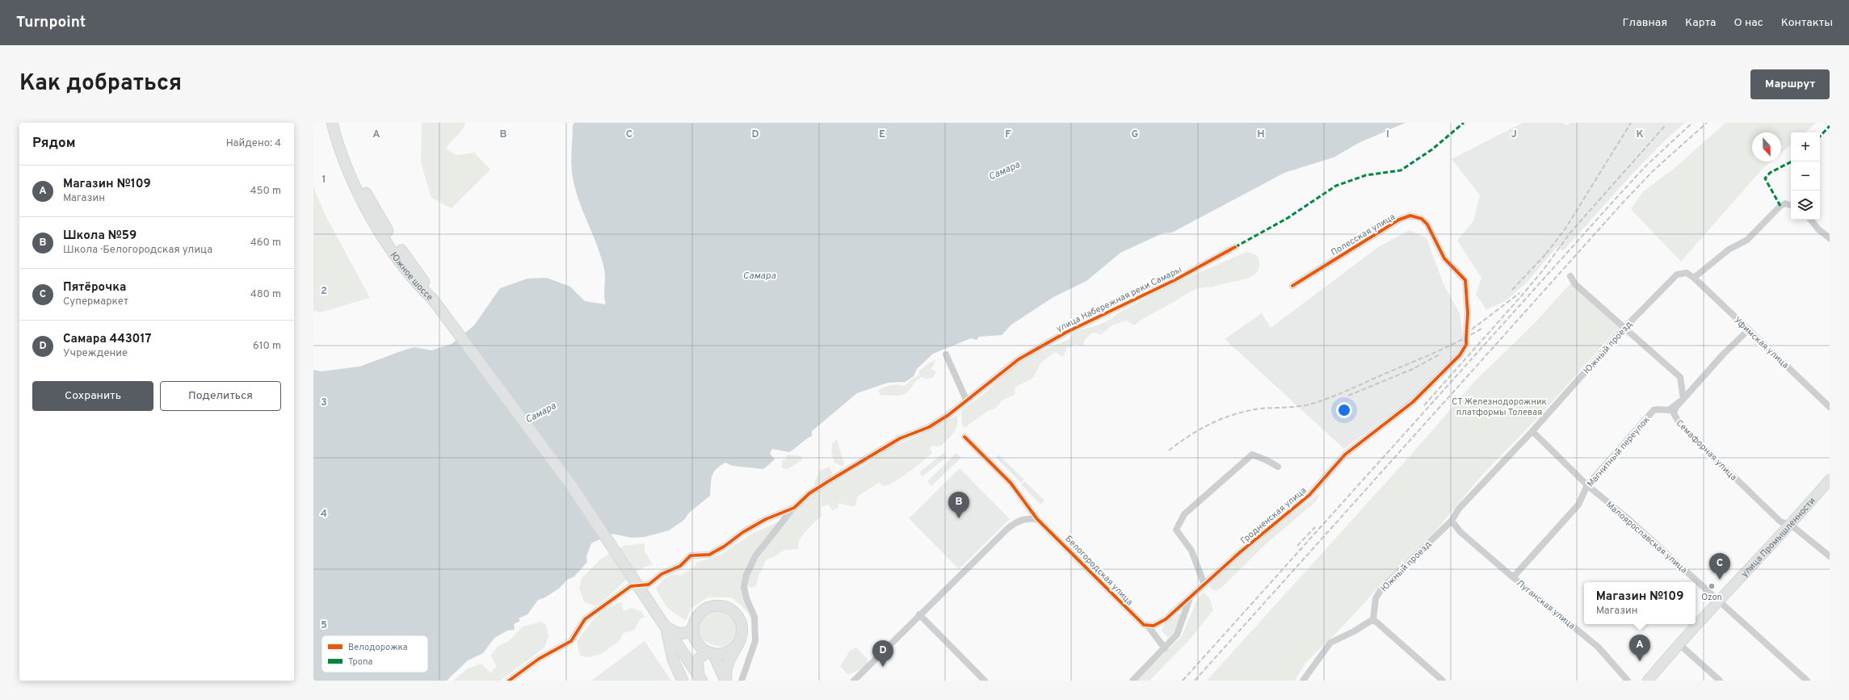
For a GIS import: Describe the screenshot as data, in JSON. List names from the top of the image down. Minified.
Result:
{"streets":{"main road":["Южное шоссе","улица Промышленности"],"street":["Полесская улица","улица Набережная реки Самары","Уфимская улица","Южный проезд","Семафорная улица","Магнитный переулок","Гродненская улица","Малоярославская улица","Белогородская улица","Луганская улица"]},"crossings":[["Полесская улица","Гродненская улица"],["Уфимская улица","Южный проезд"],["Уфимская улица","Магнитный переулок"],["Южный проезд","Малоярославская улица"],["Южный проезд","Луганская улица"],["Семафорная улица","Магнитный переулок"],["Семафорная улица","улица Промышленности"],["Магнитный переулок","Малоярославская улица"],["Магнитный переулок","Луганская улица"],["Гродненская улица","Белогородская улица"],["Малоярославская улица","улица Промышленности"]],"water":["Самара"],"parks":["СТ Железнодорожник платформы Толевая"],"places":["Ozon"],"legend":["Велодорожка","Тропа"],"north":"bottom","page":{"header":"Turnpoint","nav":["Главная","Карта","О нас","Контакты"],"title":"Как добраться","buttons":["Маршрут",["Сохранить","Поделиться"]],"heading":["Рядом","Найдено: 4"],"map_buttons":["+","−"],"list":[{"mark":"A","name":"Магазин №109","note":"Магазин","value":"450 m"},{"mark":"B","name":"Школа №59","note":"Школа · Белогородская улица","value":"460 m"},{"mark":"C","name":"Пятёрочка","note":"Супермаркет","value":"480 m"},{"mark":"D","name":"Самара 443017","note":"Учреждение","value":"610 m"}],"pins":["B","C","A","D"],"popup":["Магазин №109","Магазин"]},"grid":{"columns":["A","B","C","D","E","F","G","H","I","J","K"],"rows":["1","2","3","4","5"]}}
